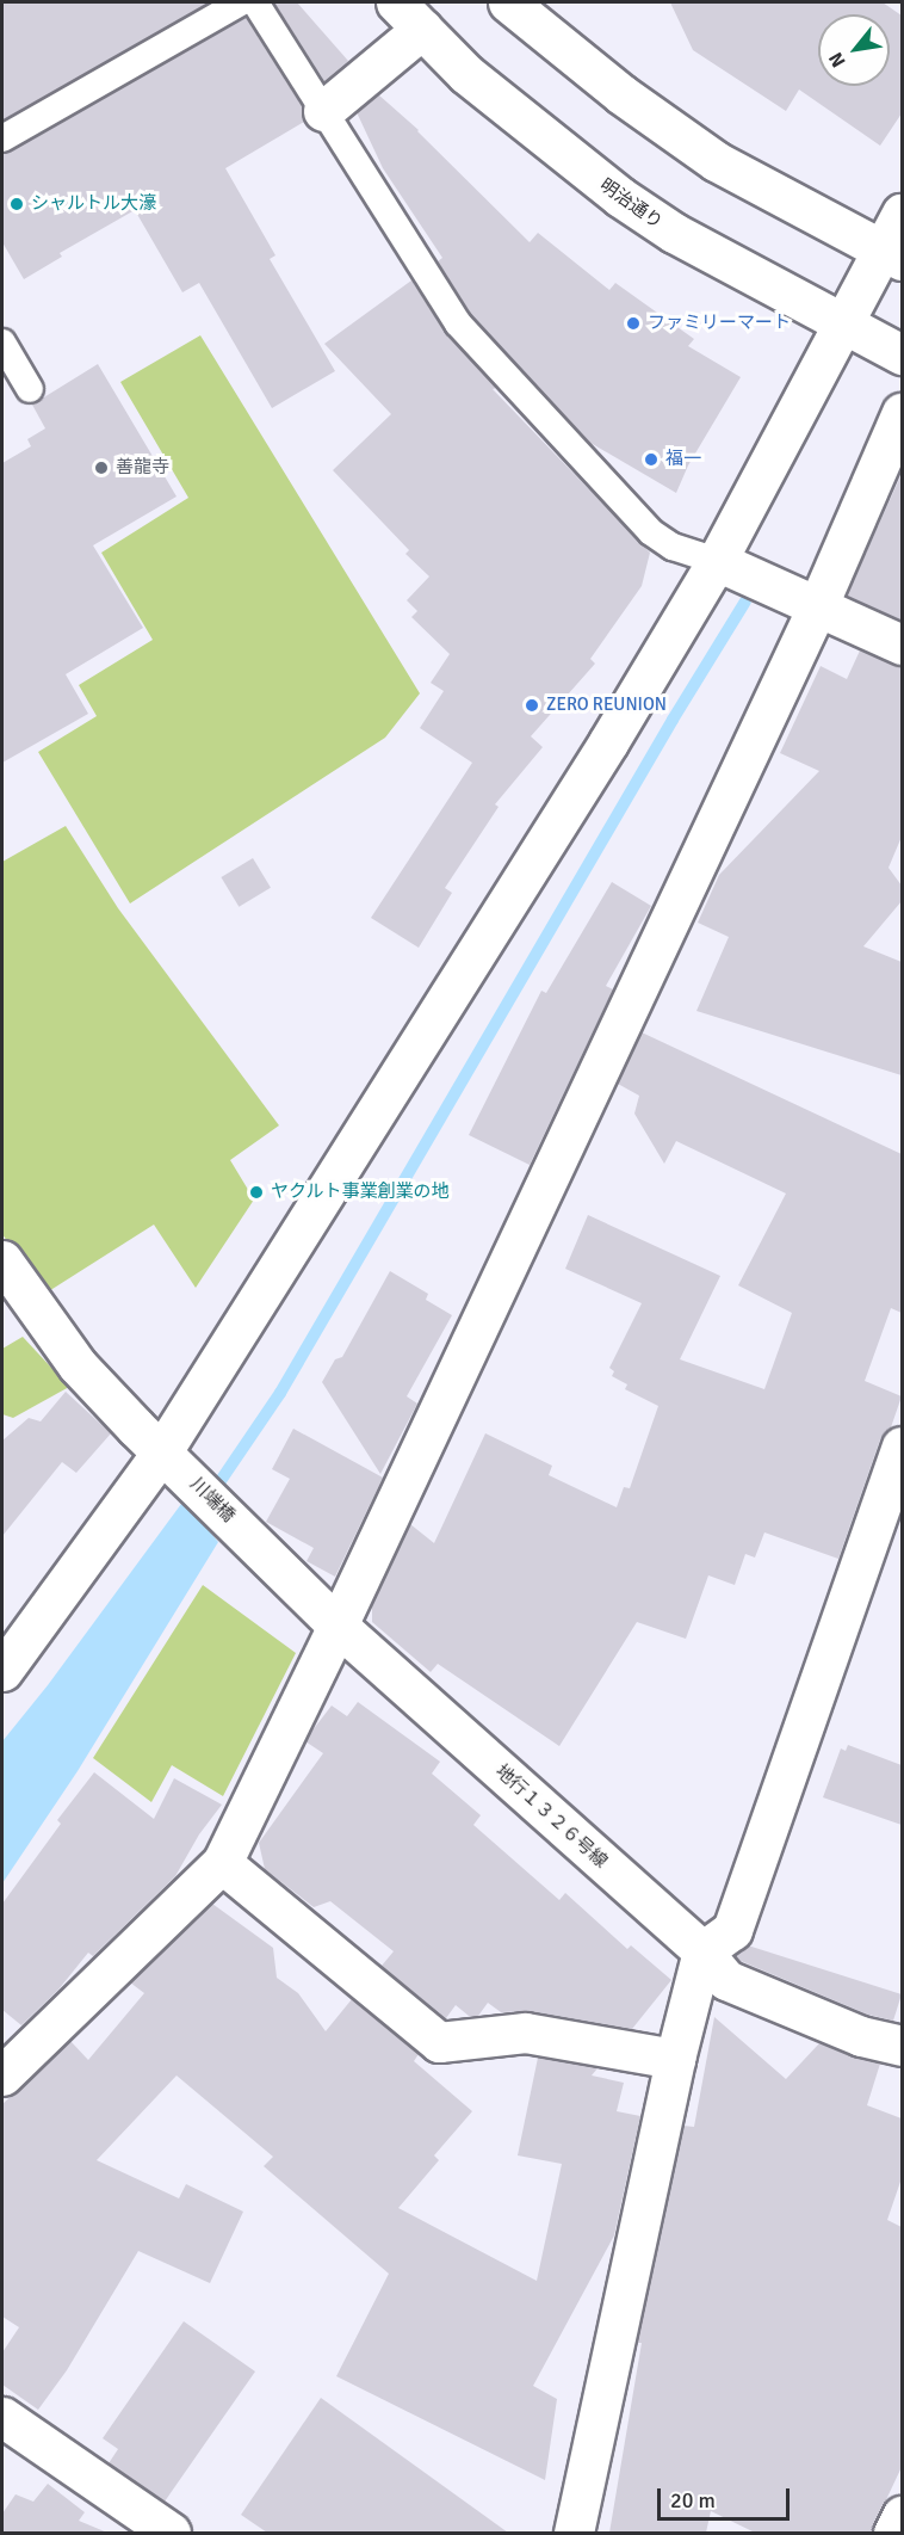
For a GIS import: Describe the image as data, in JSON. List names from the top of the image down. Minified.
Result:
{"streets":{"street":["明治通り","川端橋","地行１３２６号線"]},"crossings":[["川端橋","地行１３２６号線"]],"places":["シャルトル大濠","ファミリーマート","福一","善龍寺","ZERO REUNION","ヤクルト事業創業の地"],"scale_bar":"20 m","north":"bottom left"}
